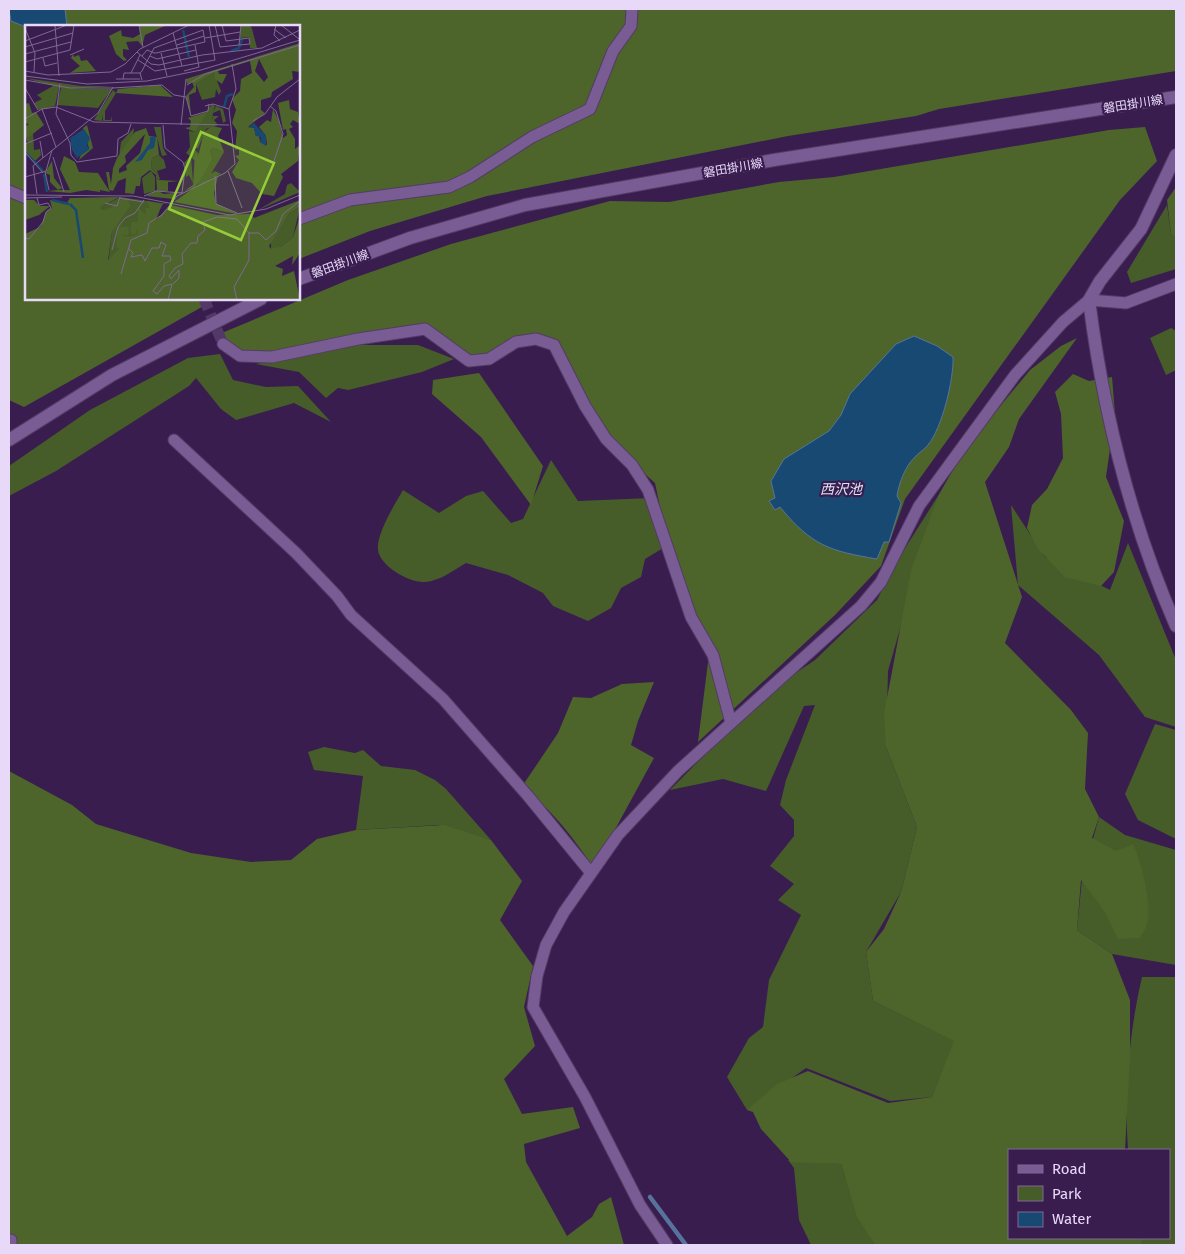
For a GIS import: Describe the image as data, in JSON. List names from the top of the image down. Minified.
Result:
{"streets":{"main road":["磐田掛川線"]},"water":["西沢池"],"legend":["Road","Park","Water"]}
